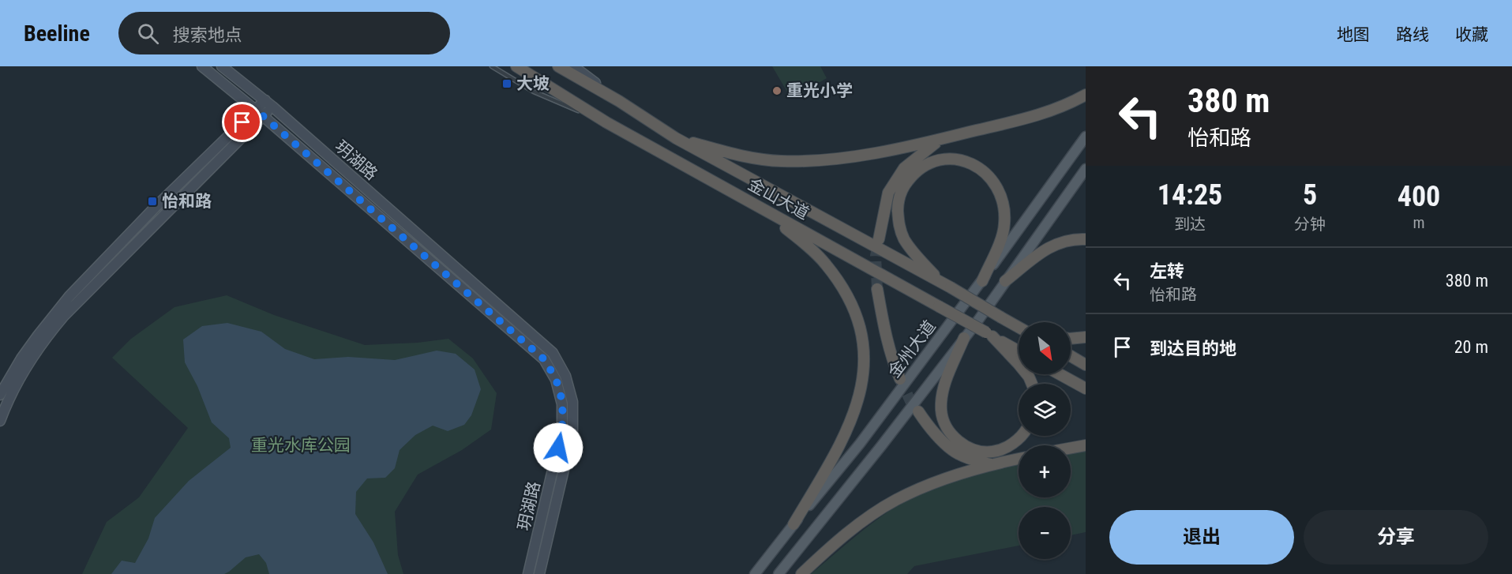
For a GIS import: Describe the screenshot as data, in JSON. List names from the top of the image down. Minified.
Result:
{"streets":{"highway":["金山大道"],"main road":["玥湖路","金州大道"]},"parks":["重光水库公园"],"places":{"transit":["大坡","怡和路"],"other":["重光小学"]},"north":"bottom right","page":{"header":"Beeline","search":"搜索地点","nav":["地图","路线","收藏"],"turn":["380 m","怡和路"],"eta":["14:25","到达","5","分钟","400","m"],"list":[{"name":"左转","note":"怡和路","value":"380 m"},{"name":"到达目的地","value":"20 m"}],"map_buttons":["+","−"],"buttons":["退出","分享"]}}
